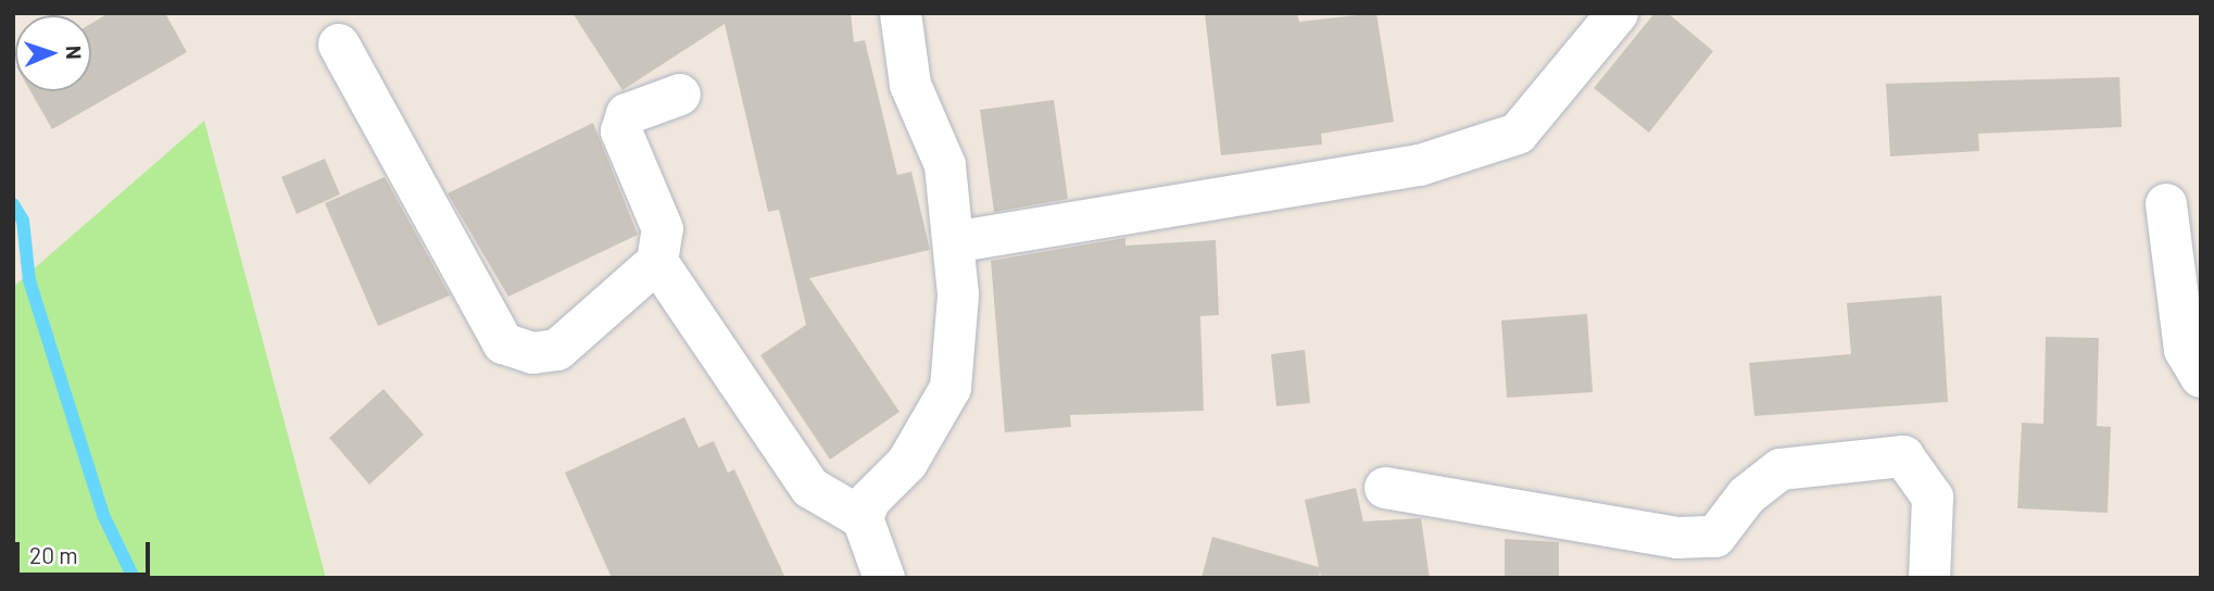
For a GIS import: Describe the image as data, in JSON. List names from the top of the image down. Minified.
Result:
{"scale_bar":"20 m","north":"right"}
